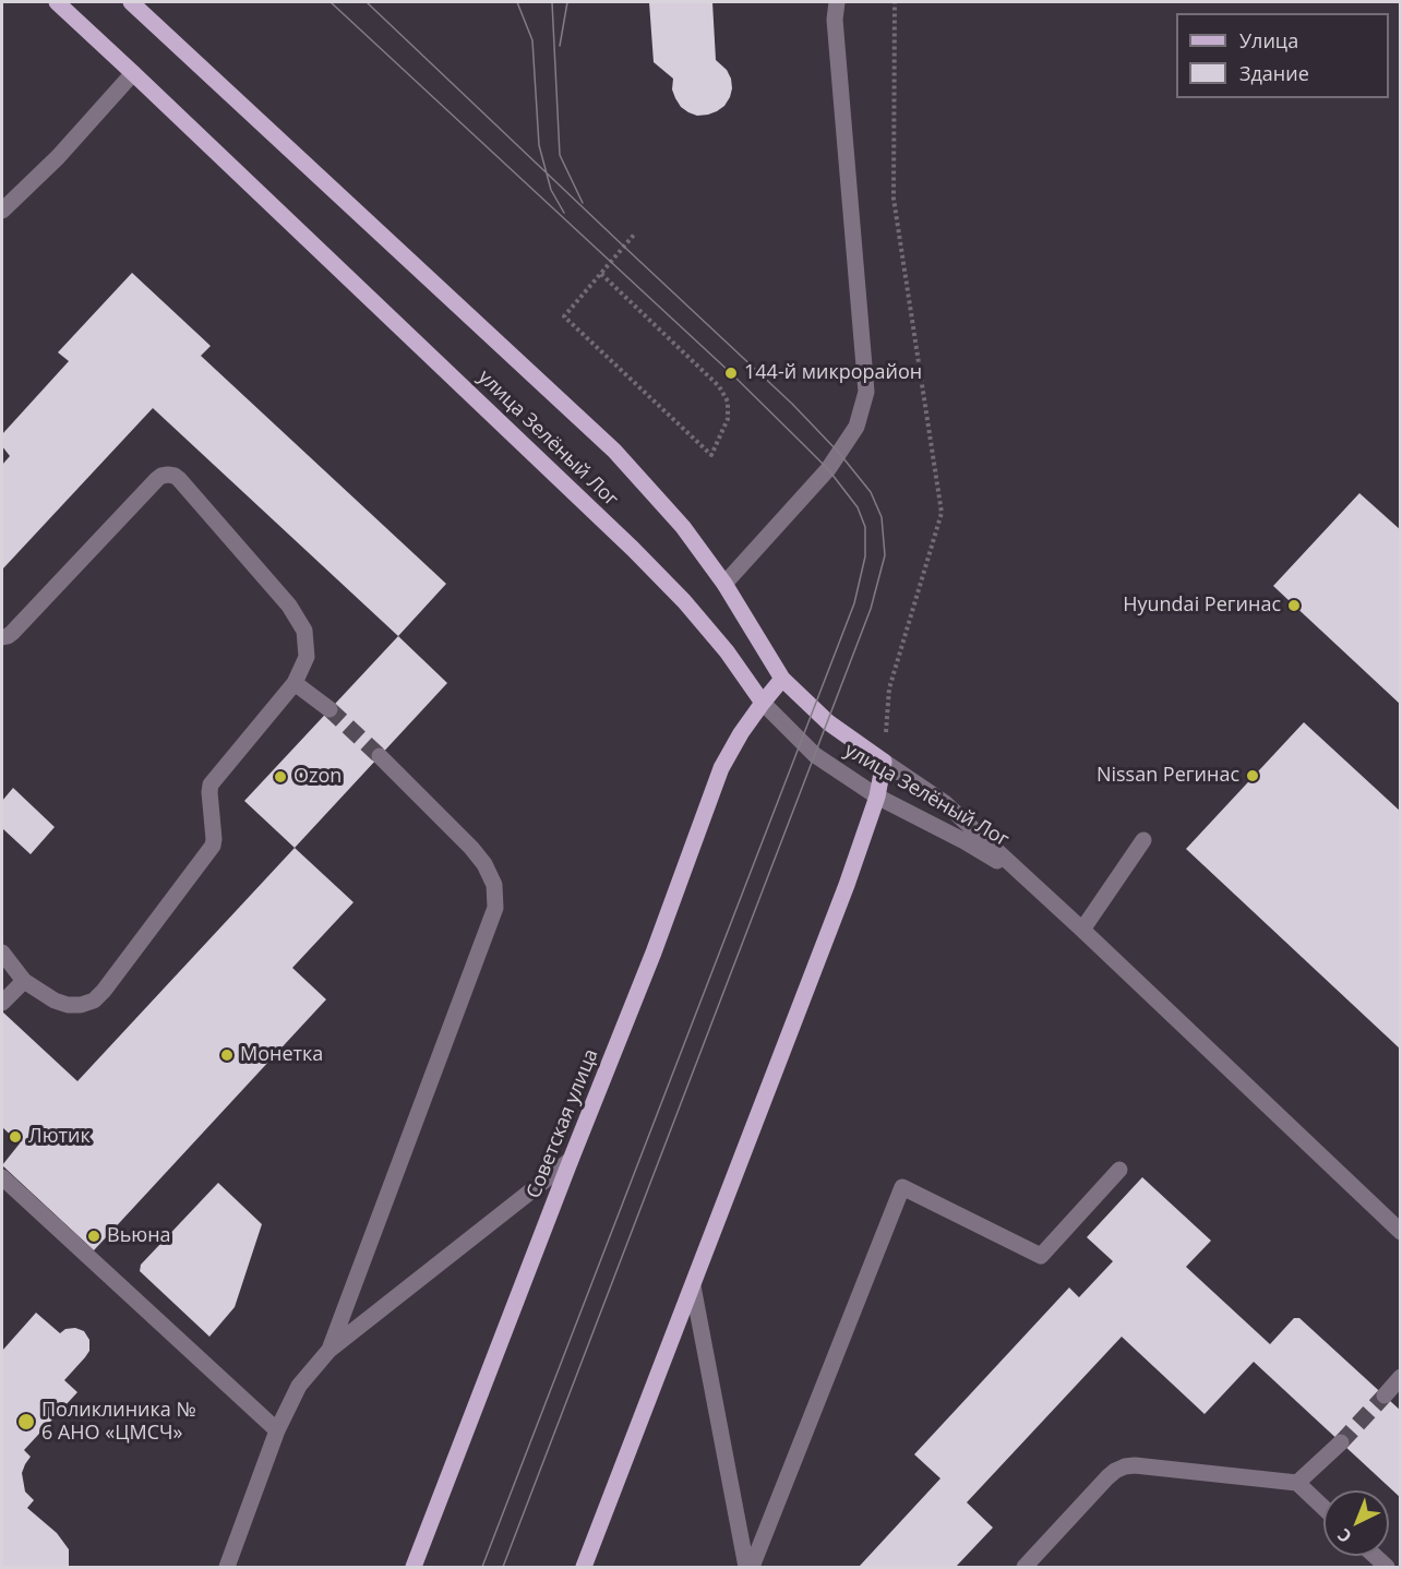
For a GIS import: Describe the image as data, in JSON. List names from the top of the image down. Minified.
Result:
{"streets":{"main road":["улица Зелёный Лог","Советская улица"]},"crossings":[["улица Зелёный Лог","Советская улица"]],"places":["144-й микрорайон","Hyundai Регинас","Nissan Регинас","Ozon","Монетка","Лютик","Вьюна","Поликлиника № 6 АНО «ЦМСЧ»"],"legend":["Улица","Здание"],"north":"bottom left"}
